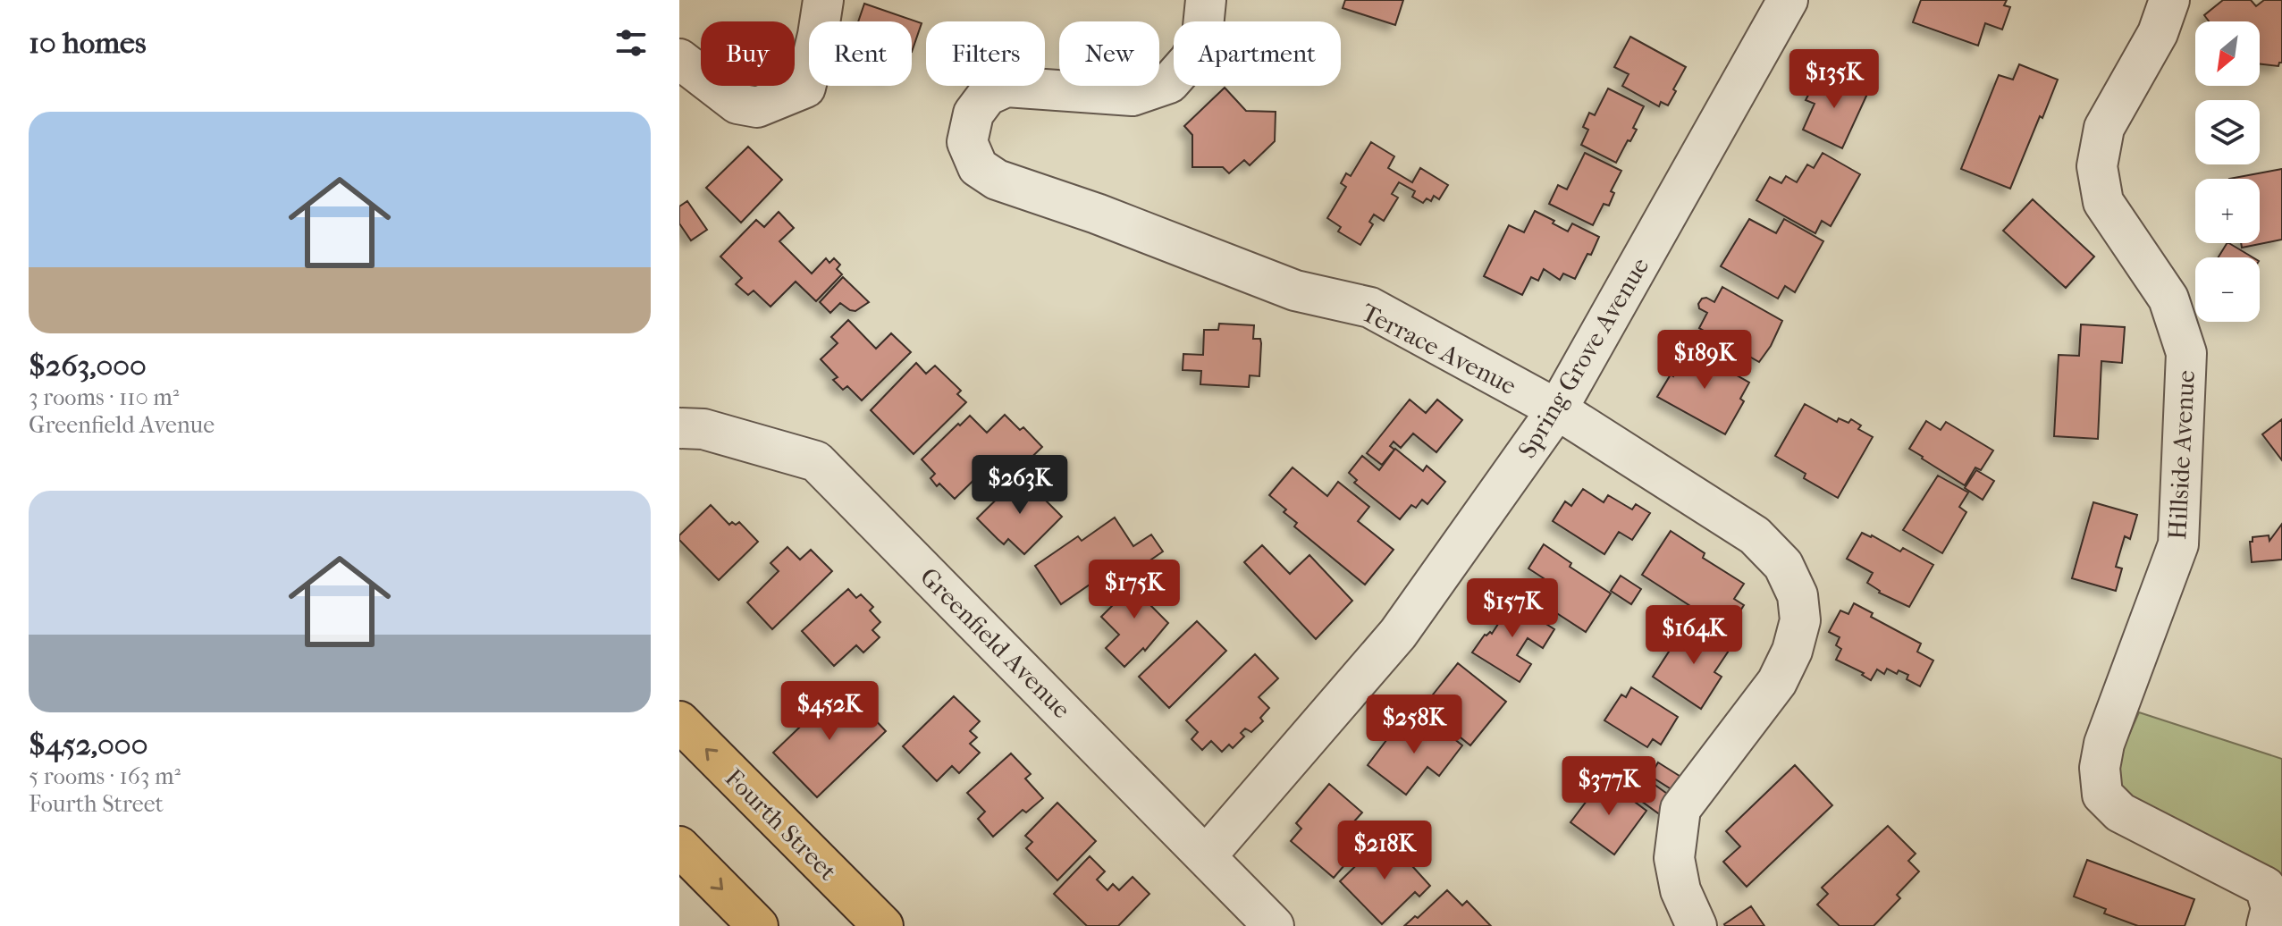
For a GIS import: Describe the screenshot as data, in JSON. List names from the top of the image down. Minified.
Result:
{"streets":{"main road":["Fourth Street"],"street":["Terrace Avenue","Spring Grove Avenue","Hillside Avenue","Greenfield Avenue"]},"crossings":[["Terrace Avenue","Spring Grove Avenue"],["Spring Grove Avenue","Greenfield Avenue"]],"north":"bottom left","page":{"heading":"10 homes","map_buttons":["+","−"],"chip":["Buy","Rent","Filters","New","Apartment"],"price":["$135K","$189K","$263K","$175K","$157K","$164K","$452K","$258K","$377K","$218K"],"list":[{"name":"$263,000","note":"3 rooms · 110 m² · Greenfield Avenue"},{"name":"$452,000","note":"5 rooms · 163 m² · Fourth Street"}]}}
